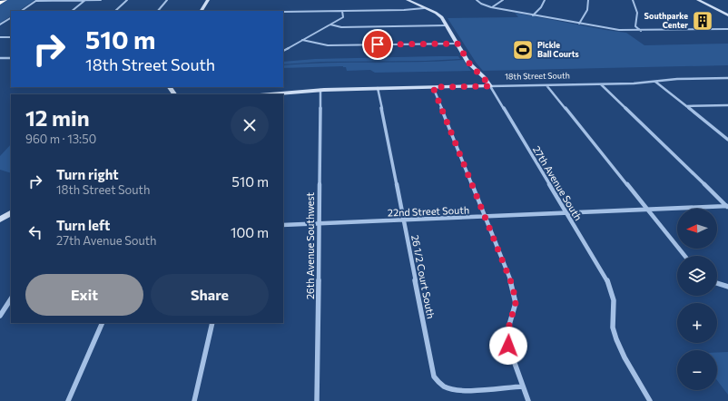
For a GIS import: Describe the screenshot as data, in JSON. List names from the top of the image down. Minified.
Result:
{"streets":{"street":["18th Street South","27th Avenue South","22nd Street South","26th Avenue Southwest","26 1/2 Court South"]},"crossings":[["18th Street South","27th Avenue South"],["18th Street South","26th Avenue Southwest"],["18th Street South","26 1/2 Court South"],["27th Avenue South","22nd Street South"],["22nd Street South","26th Avenue Southwest"],["22nd Street South","26 1/2 Court South"]],"places":{"building":["Southparke Center"],"sports":["Pickle Ball Courts"]},"north":"left","page":{"turn":["510 m","18th Street South"],"heading":["12 min","960 m · 13:50"],"list":[{"name":"Turn right","note":"18th Street South","value":"510 m"},{"name":"Turn left","note":"27th Avenue South","value":"100 m"}],"map_buttons":["+","−"],"buttons":["Exit","Share"]}}
